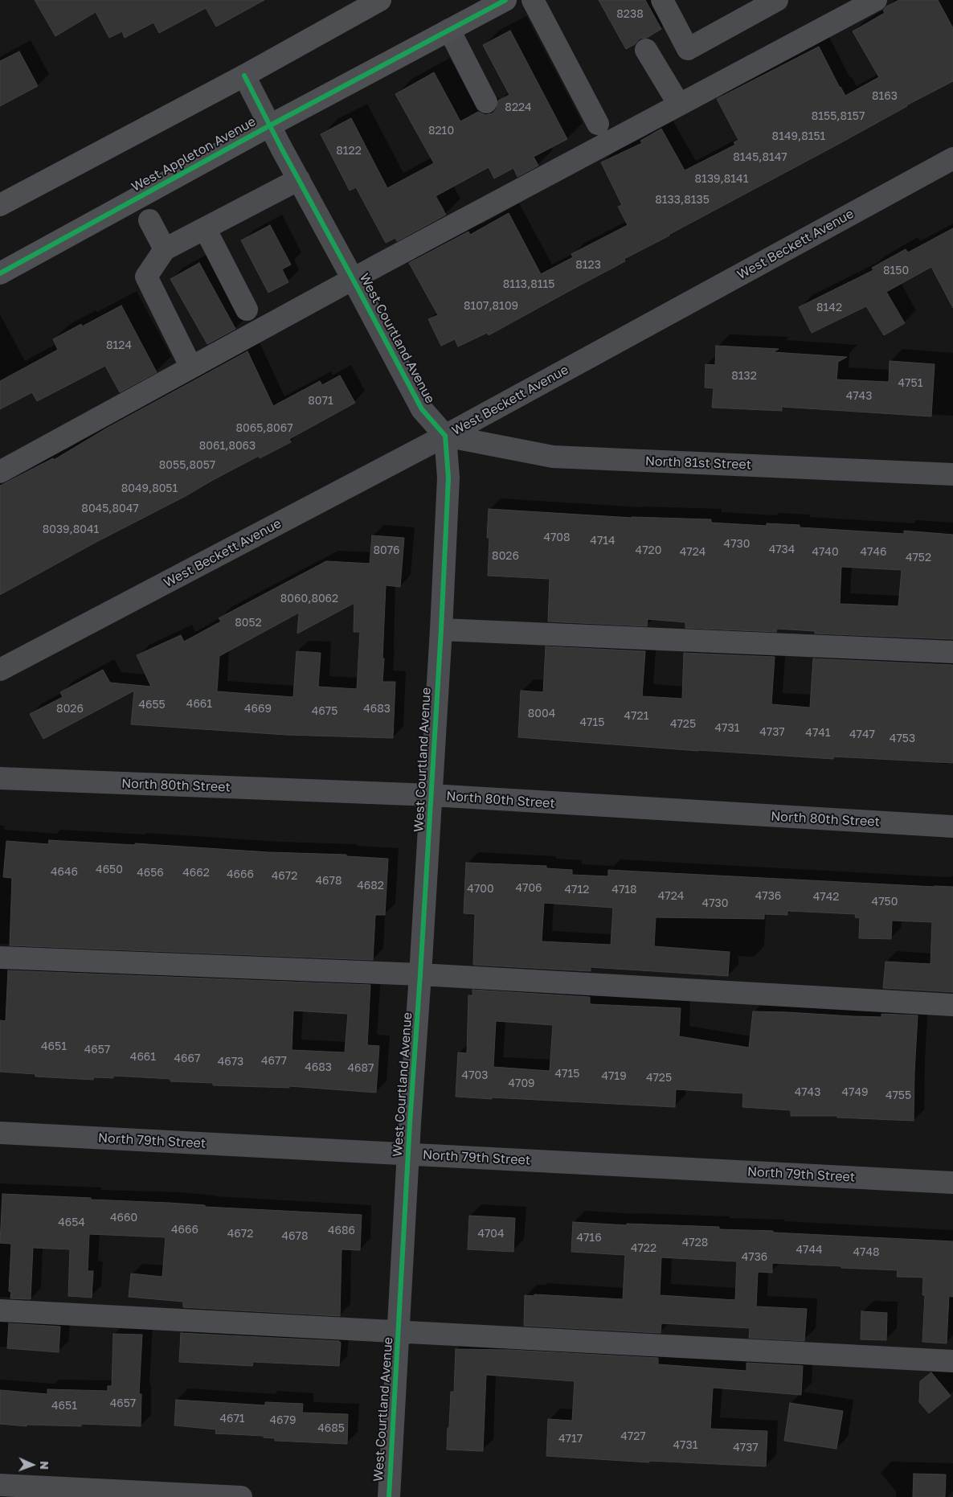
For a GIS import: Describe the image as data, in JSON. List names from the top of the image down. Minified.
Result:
{"streets":{"main road":["West Appleton Avenue"],"street":["West Beckett Avenue","West Courtland Avenue","North 81st Street","North 80th Street","North 79th Street"]},"crossings":[["West Appleton Avenue","West Courtland Avenue"],["West Beckett Avenue","West Courtland Avenue"],["West Beckett Avenue","North 81st Street"],["West Courtland Avenue","North 81st Street"],["West Courtland Avenue","North 80th Street"],["West Courtland Avenue","North 79th Street"]],"house_numbers":["8238","8163","8224","8155,8157","8210","8149,8151","8122","8145,8147","8139,8141","8133,8135","8123","8150","8113,8115","8107,8109","8142","8124","8132","4751","4743","8071","8065,8067","8061,8063","8055,8057","8049,8051","8045,8047","8039,8041","4708","4714","4730","4734","8076","4720","4724","4740","4746","8026","4752","8060,8062","8052","4661","4655","8026","4669","4683","4675","8004","4721","4715","4725","4731","4737","4741","4747","4753","4650","4646","4656","4662","4666","4672","4678","4682","4706","4700","4712","4718","4724","4736","4742","4750","4730","4651","4657","4661","4667","4677","4673","4683","4687","4715","4703","4719","4725","4709","4743","4749","4755","4660","4654","4666","4686","4672","4704","4678","4716","4728","4722","4744","4748","4736","4657","4651","4671","4679","4685","4727","4717","4731","4737"],"north":"right"}
